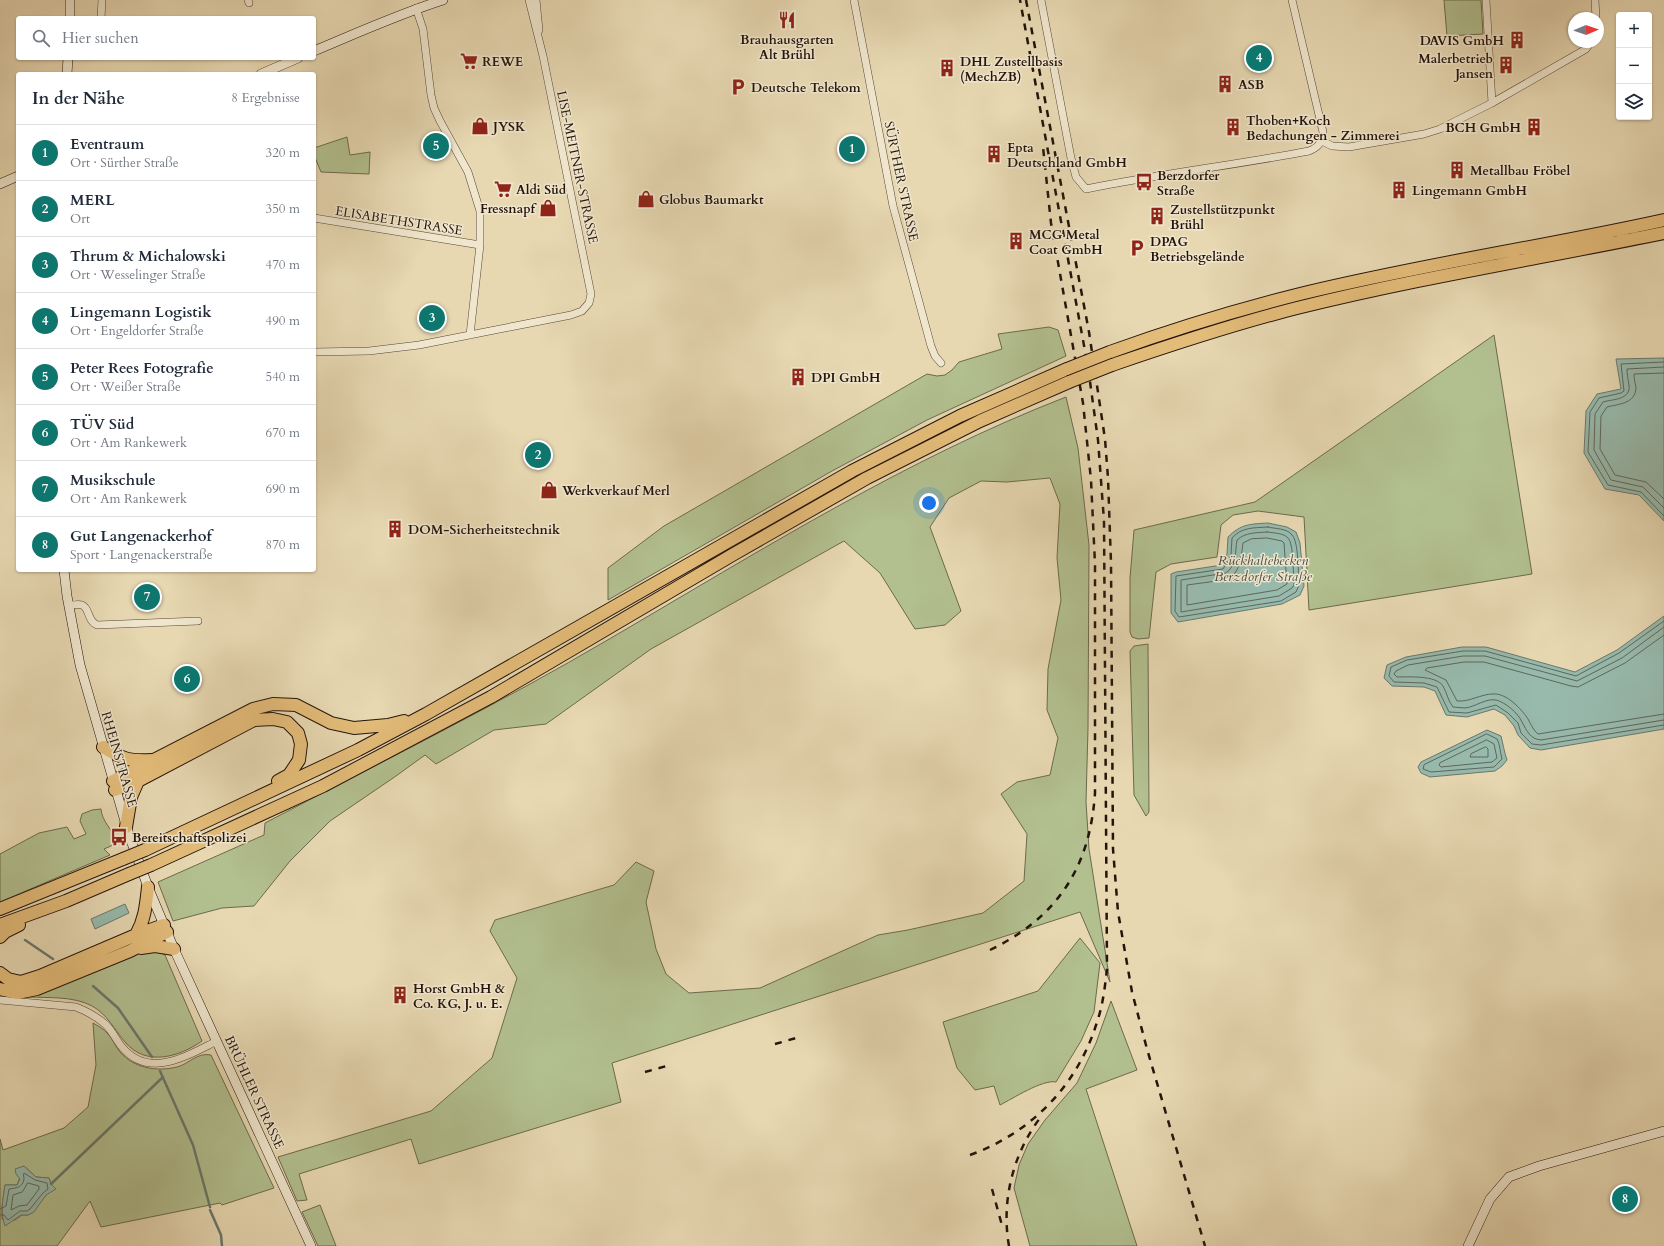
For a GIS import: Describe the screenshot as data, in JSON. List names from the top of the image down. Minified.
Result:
{"streets":{"main road":["RHEINSTRASSE","BRÜHLER STRASSE"],"street":["LISE-MEITNER-STRASSE","SÜRTHER STRASSE","ELISABETHSTRASSE"]},"crossings":[["RHEINSTRASSE","BRÜHLER STRASSE"]],"water":["Rückhaltebecken Berzdorfer Straße"],"places":{"restaurant":["Brauhausgarten Alt Brühl"],"building":["DAVIS GmbH","Malerbetrieb Jansen","DHL Zustellbasis (MechZB)","ASB","Thoben+Koch Bedachungen - Zimmerei","BCH GmbH","Epta Deutschland GmbH","Metallbau Fröbel","Lingemann GmbH","Zustellstützpunkt Brühl","MCG Metal Coat GmbH","DPI GmbH","DOM-Sicherheitstechnik","Horst GmbH & Co. KG, J. u. E."],"supermarket":["REWE","Aldi Süd"],"parking":["Deutsche Telekom","DPAG Betriebsgelände"],"shop":["JYSK","Globus Baumarkt","Fressnapf","Werkverkauf Merl"],"bus stop":["Berzdorfer Straße","Bereitschaftspolizei"]},"north":"right","page":{"map_buttons":["+","−"],"search":"Hier suchen","pins":["4","5","1","3","2","7","6","8"],"heading":["In der Nähe","8 Ergebnisse"],"list":[{"mark":"1","name":"Eventraum","note":"Ort · Sürther Straße","value":"320 m"},{"mark":"2","name":"MERL","note":"Ort","value":"350 m"},{"mark":"3","name":"Thrum & Michalowski","note":"Ort · Wesselinger Straße","value":"470 m"},{"mark":"4","name":"Lingemann Logistik","note":"Ort · Engeldorfer Straße","value":"490 m"},{"mark":"5","name":"Peter Rees Fotografie","note":"Ort · Weißer Straße","value":"540 m"},{"mark":"6","name":"TÜV Süd","note":"Ort · Am Rankewerk","value":"670 m"},{"mark":"7","name":"Musikschule","note":"Ort · Am Rankewerk","value":"690 m"},{"mark":"8","name":"Gut Langenackerhof","note":"Sport · Langenackerstraße","value":"870 m"}]}}
